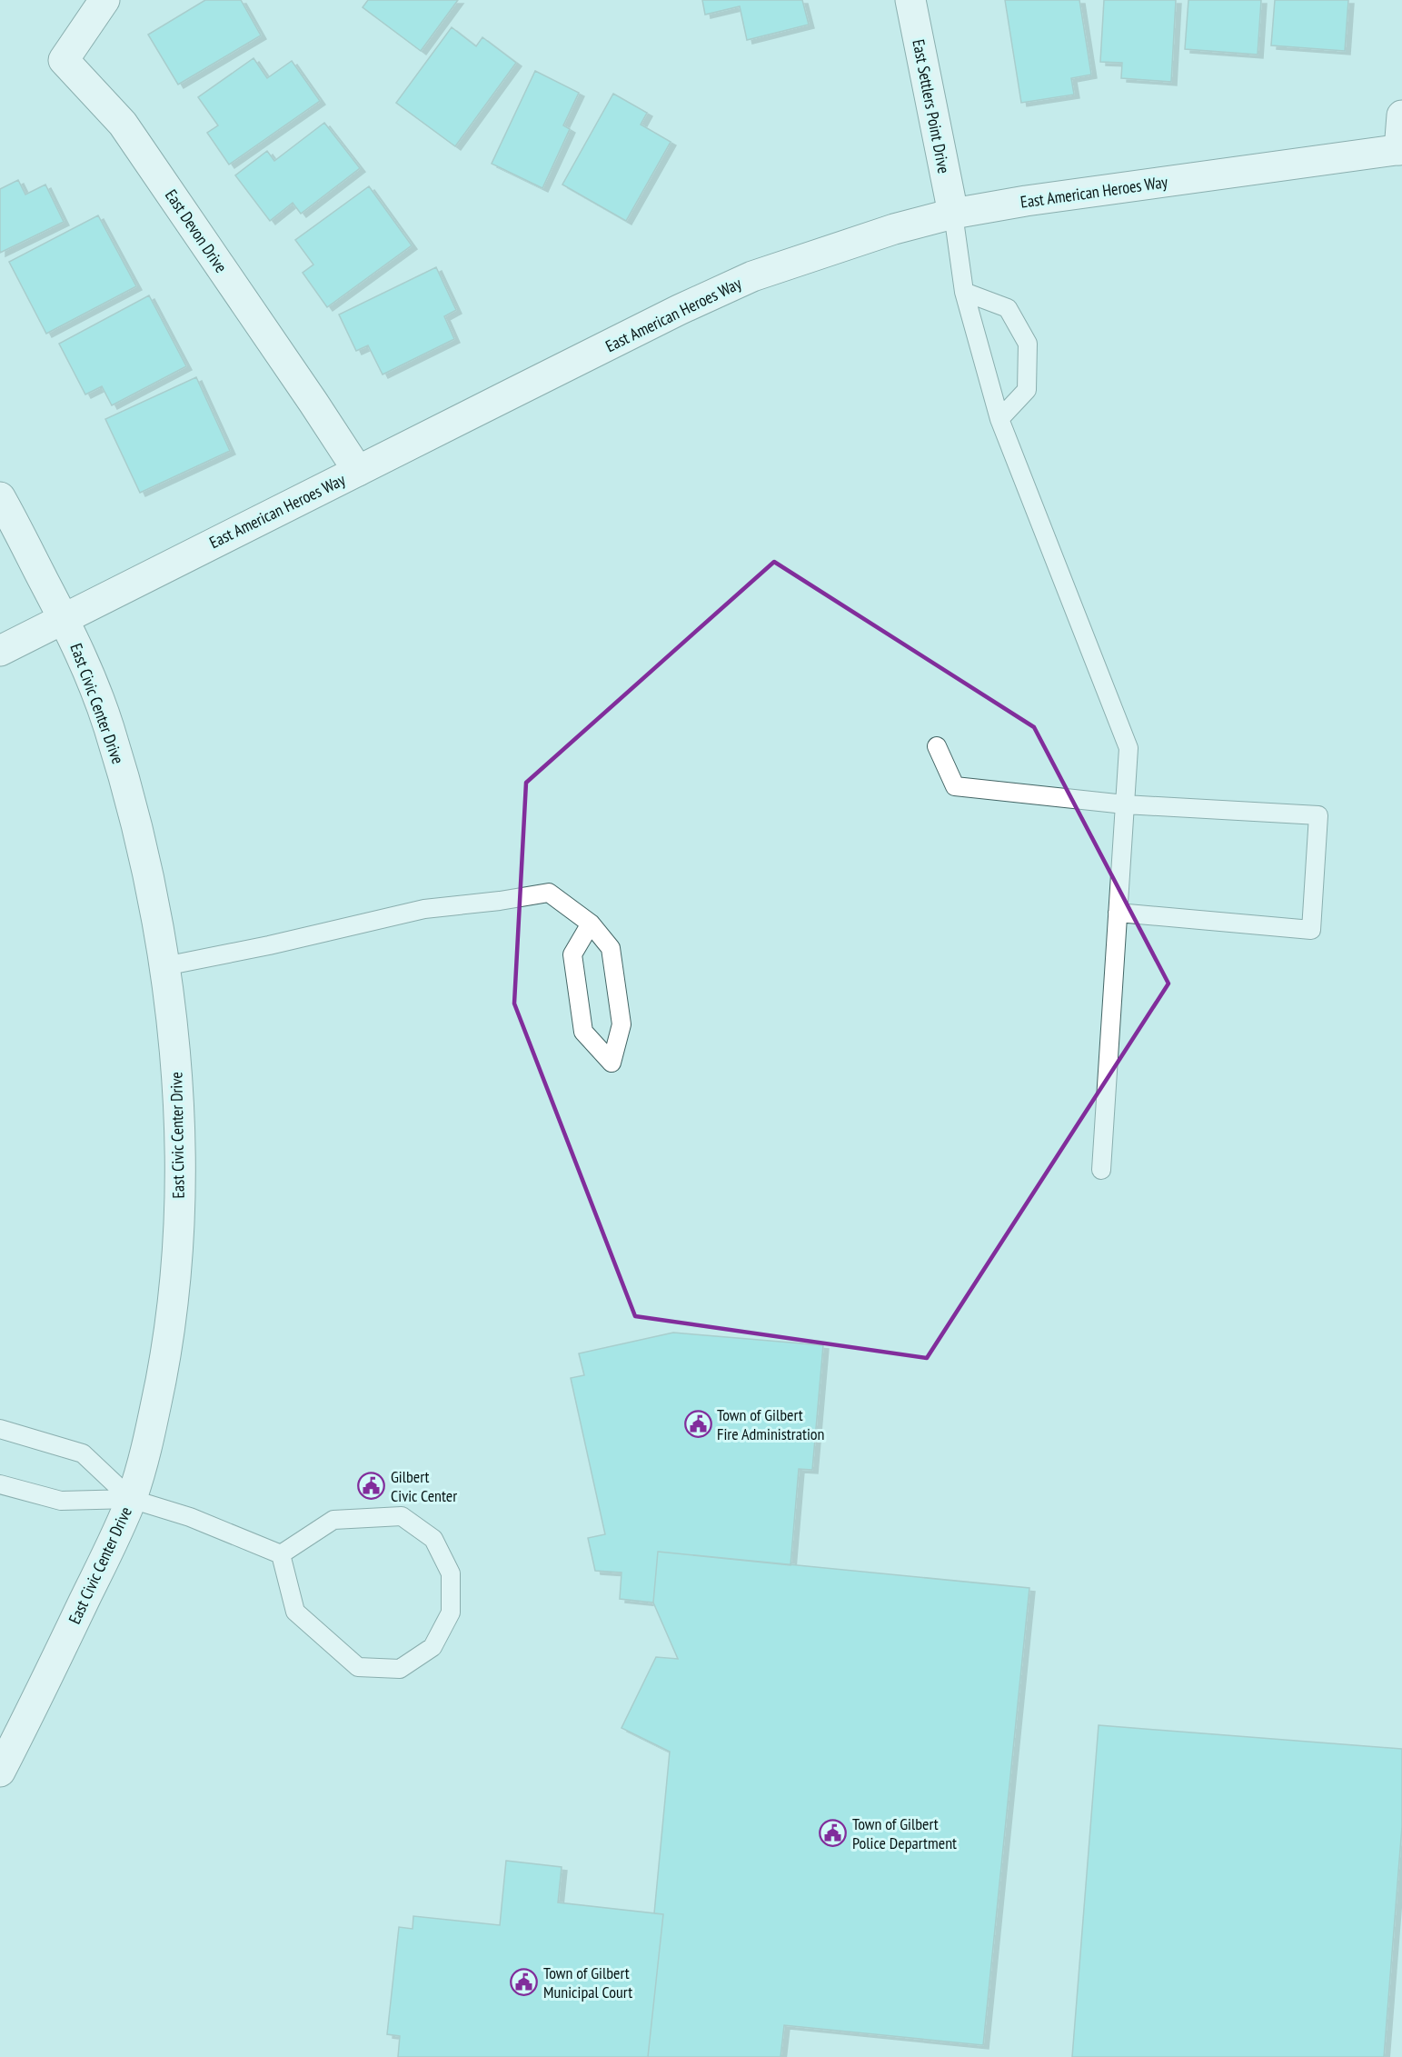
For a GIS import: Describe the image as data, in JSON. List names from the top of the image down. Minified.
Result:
{"streets":{"street":["East Settlers Point Drive","East American Heroes Way","East Devon Drive","East Civic Center Drive"]},"crossings":[["East Settlers Point Drive","East American Heroes Way"],["East American Heroes Way","East Devon Drive"],["East American Heroes Way","East Civic Center Drive"]],"places":{"public building":["Town of Gilbert Fire Administration","Gilbert Civic Center","Town of Gilbert Police Department","Town of Gilbert Municipal Court"]}}
